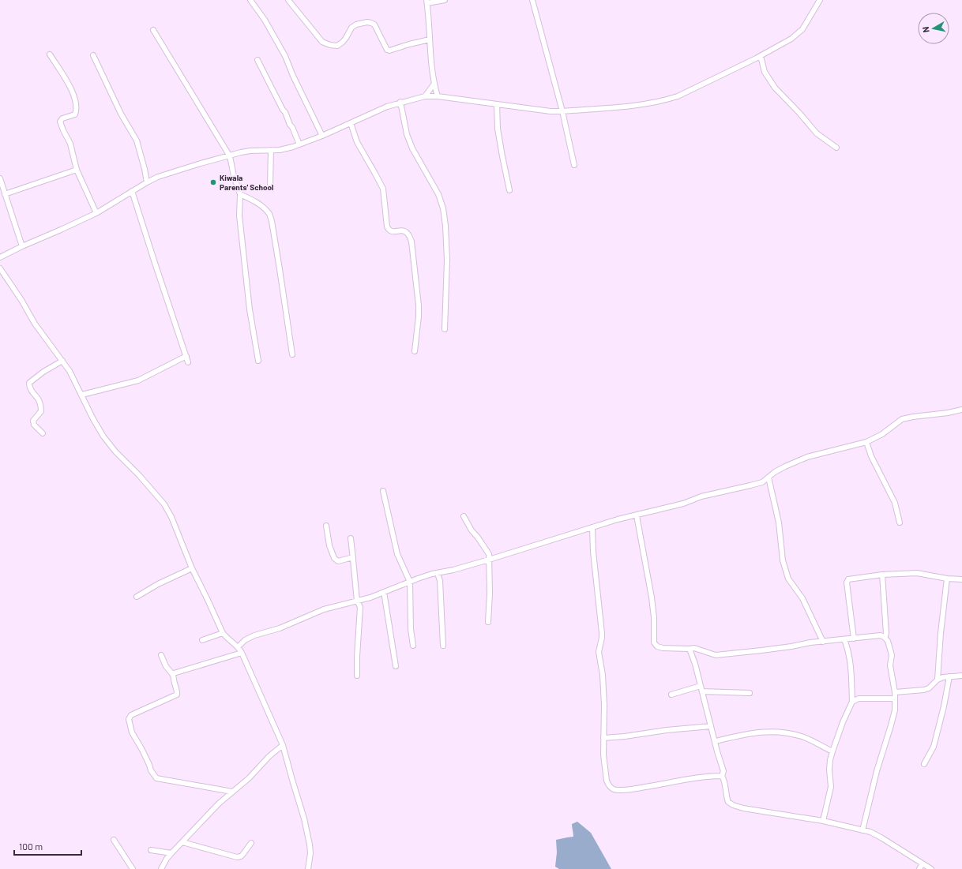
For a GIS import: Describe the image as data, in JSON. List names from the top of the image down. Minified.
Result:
{"places":["Kiwala Parents' School"],"scale_bar":"100 m","north":"left"}
